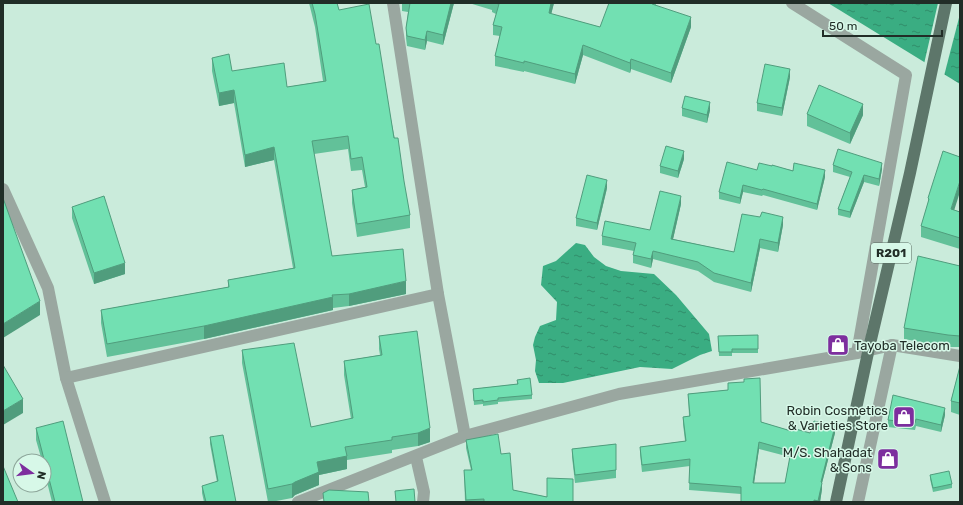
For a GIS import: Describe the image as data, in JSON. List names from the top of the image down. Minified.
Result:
{"streets":{"main road":["R201"]},"places":{"shop":["Tayoba Telecom","Robin Cosmetics & Varieties Store","M/S. Shahadat & Sons"]},"scale_bar":"50 m","north":"right"}
